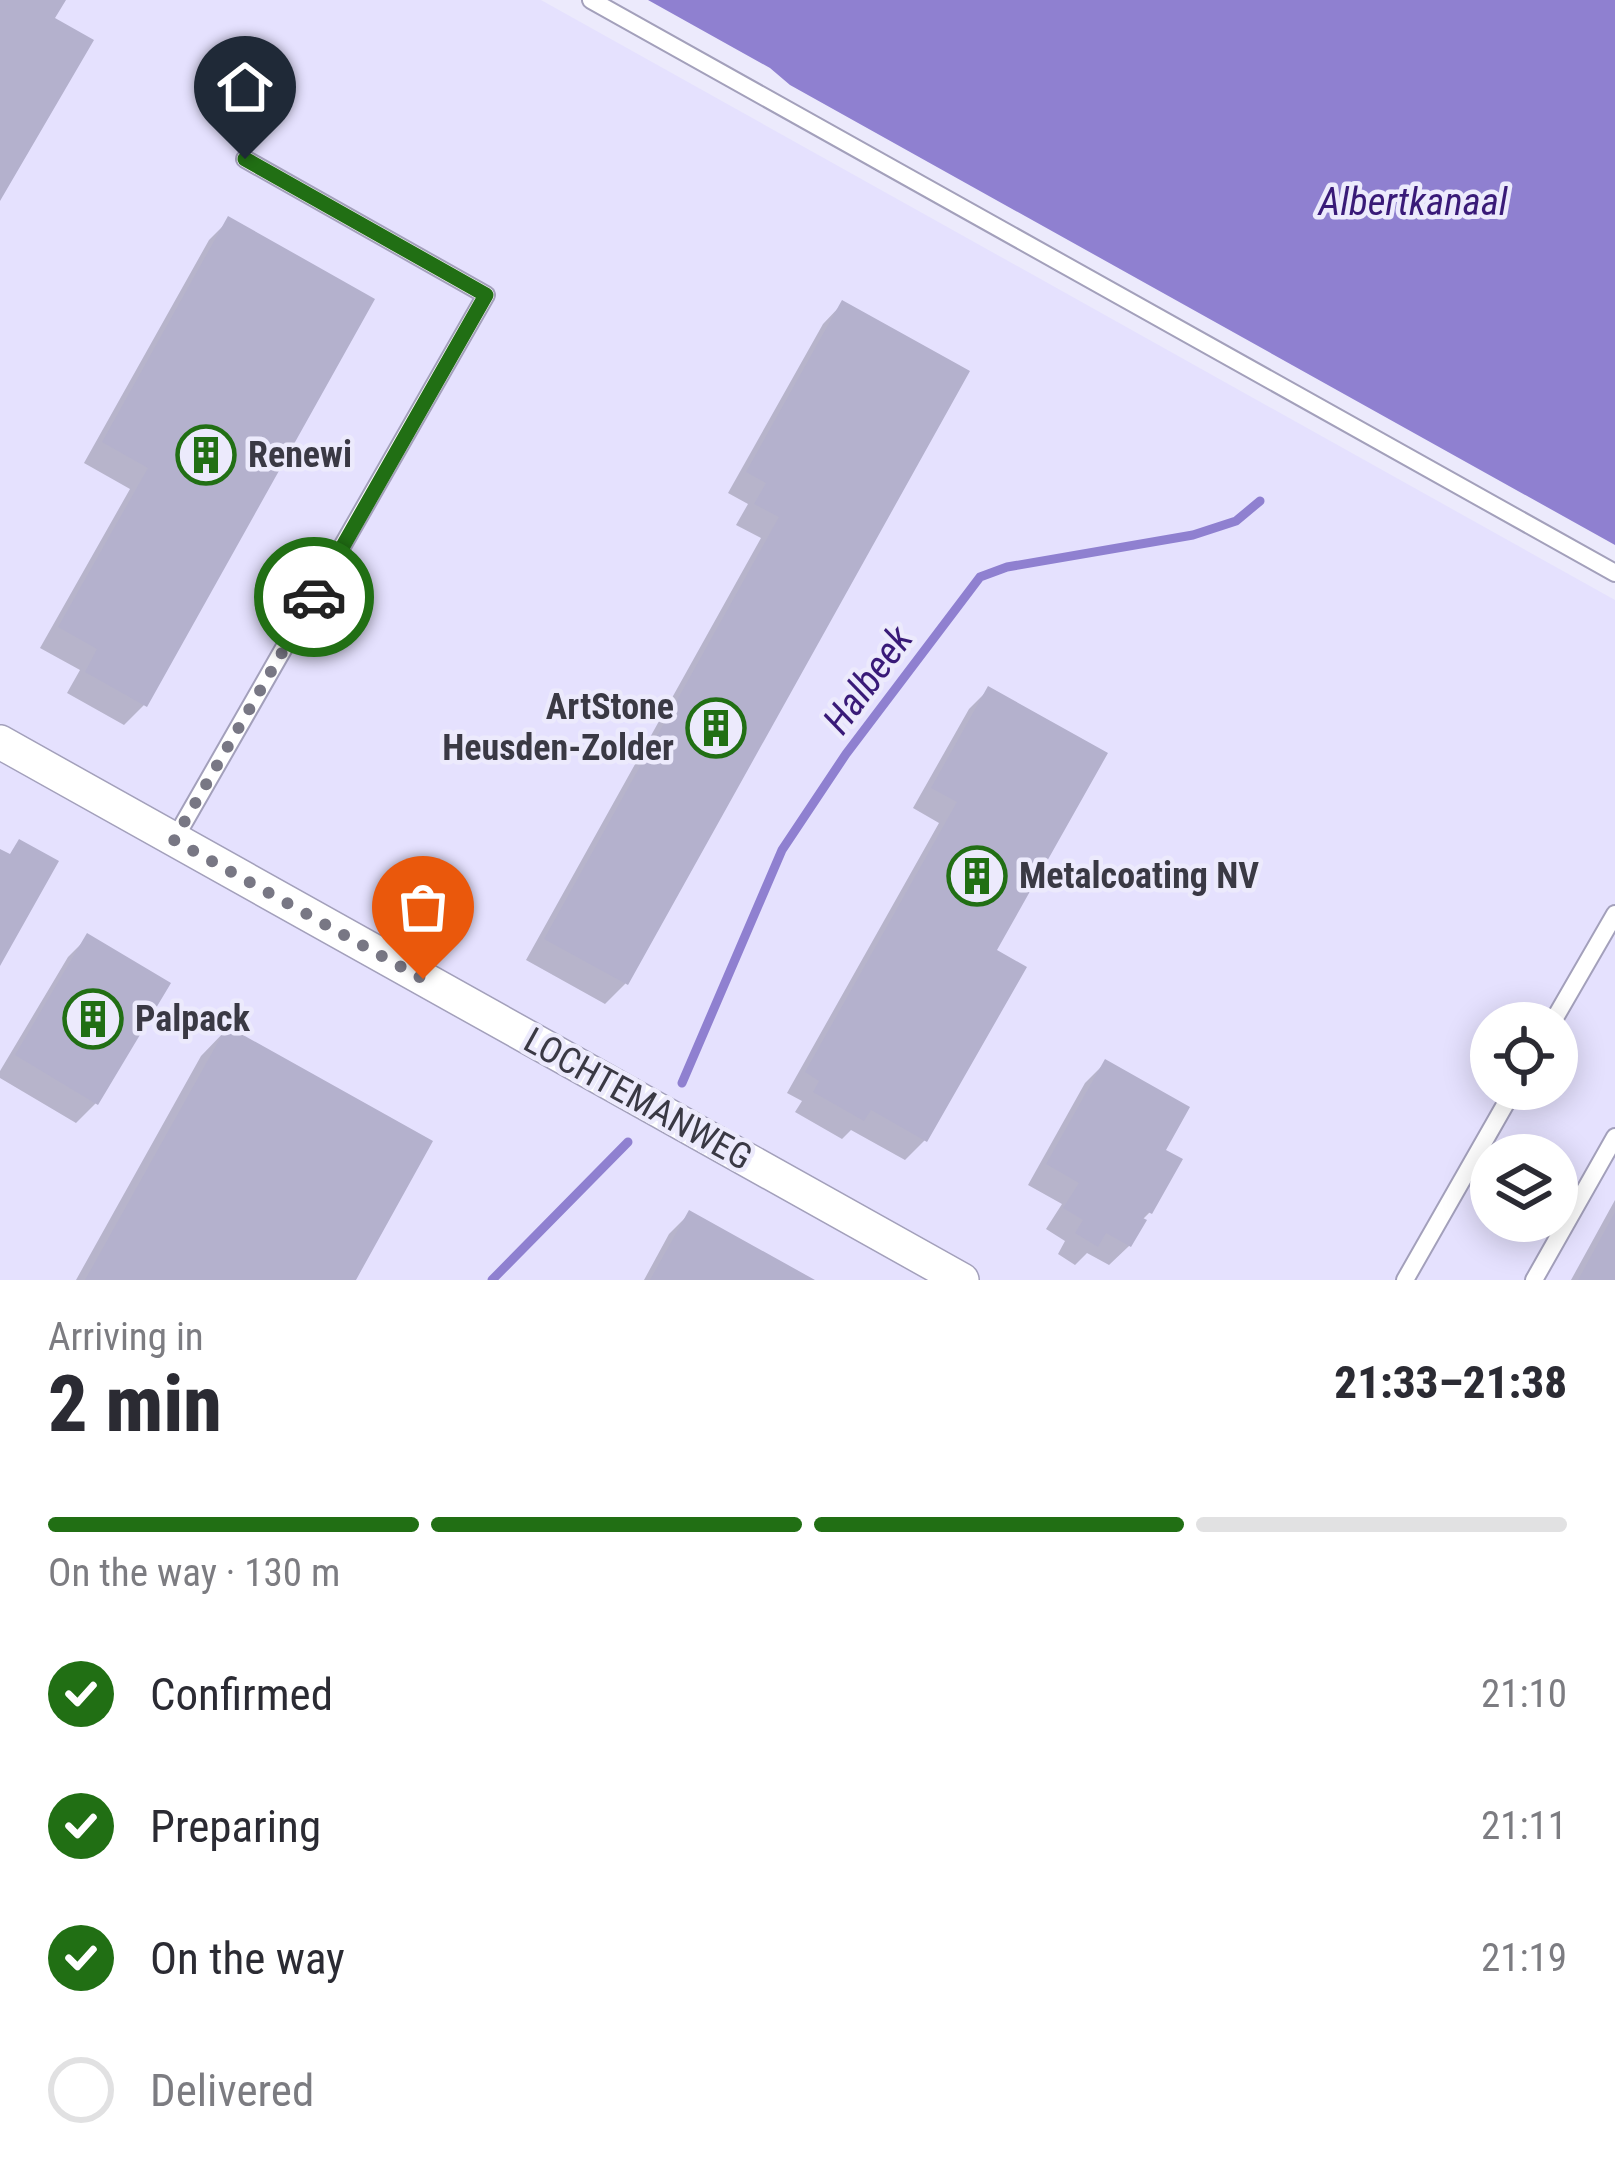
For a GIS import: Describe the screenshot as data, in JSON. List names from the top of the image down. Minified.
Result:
{"streets":{"street":["LOCHTEMANWEG"]},"water":["Albertkanaal","Halbeek"],"places":{"building":["Renewi","ArtStone Heusden-Zolder","Metalcoating NV","Palpack"]},"page":{"heading":["2 min","Arriving in","21:33–21:38"],"bar":"On the way · 130 m","list":[["Confirmed","21:10"],["Preparing","21:11"],["On the way","21:19"],"Delivered"]}}
